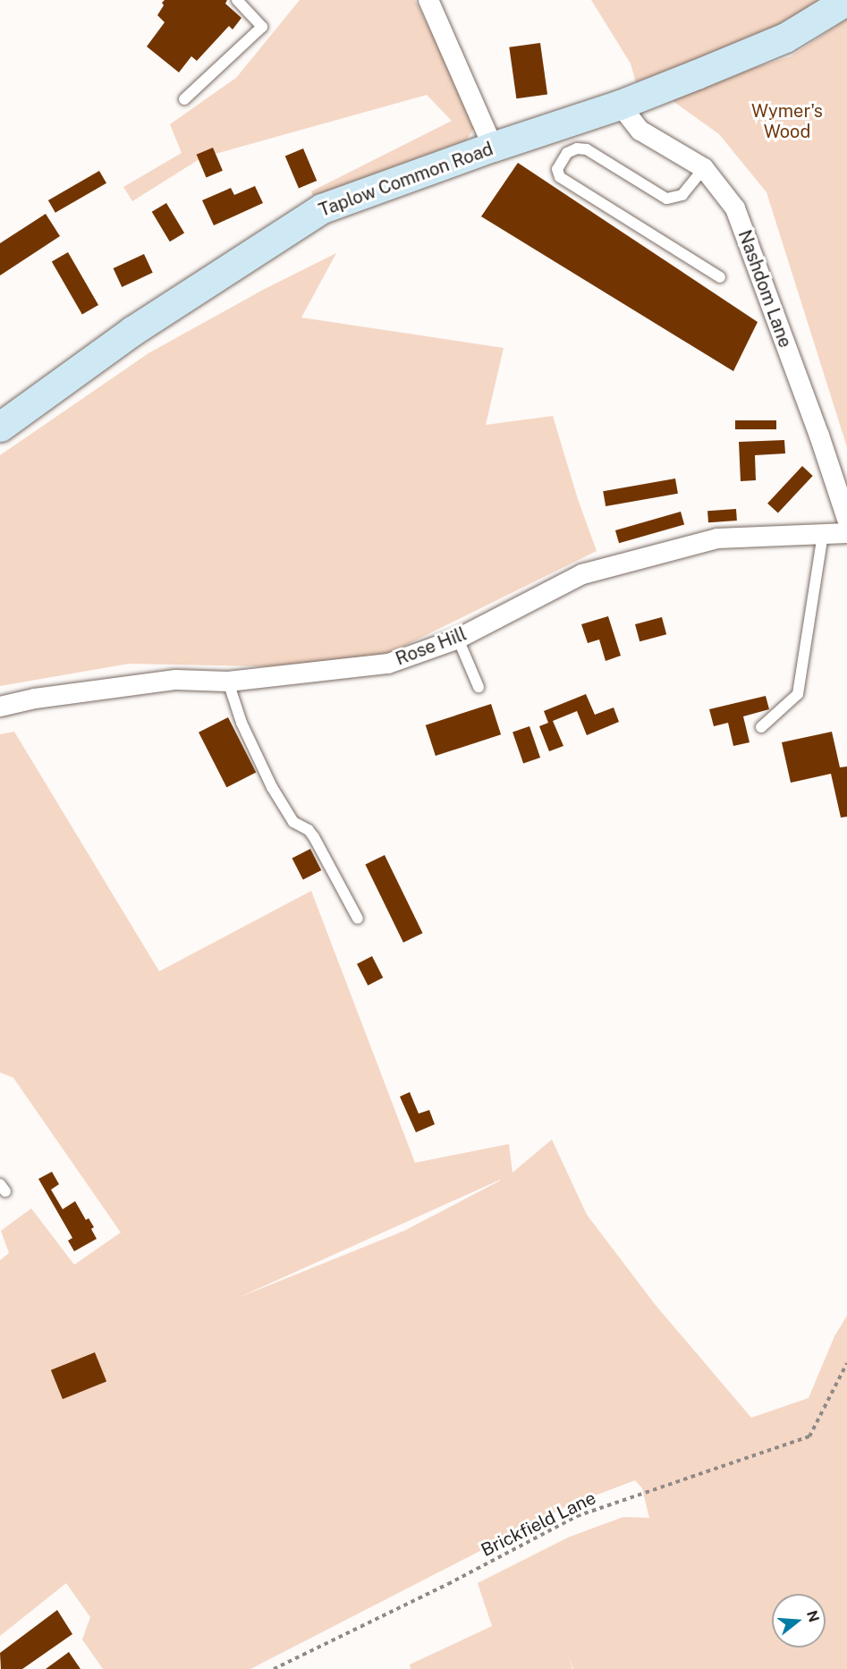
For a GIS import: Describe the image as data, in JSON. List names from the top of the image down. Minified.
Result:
{"streets":{"street":["Taplow Common Road","Nashdom Lane","Rose Hill"],"path":["Brickfield Lane"]},"crossings":[["Taplow Common Road","Nashdom Lane"]],"parks":["Wymer's Wood"],"north":"right"}
